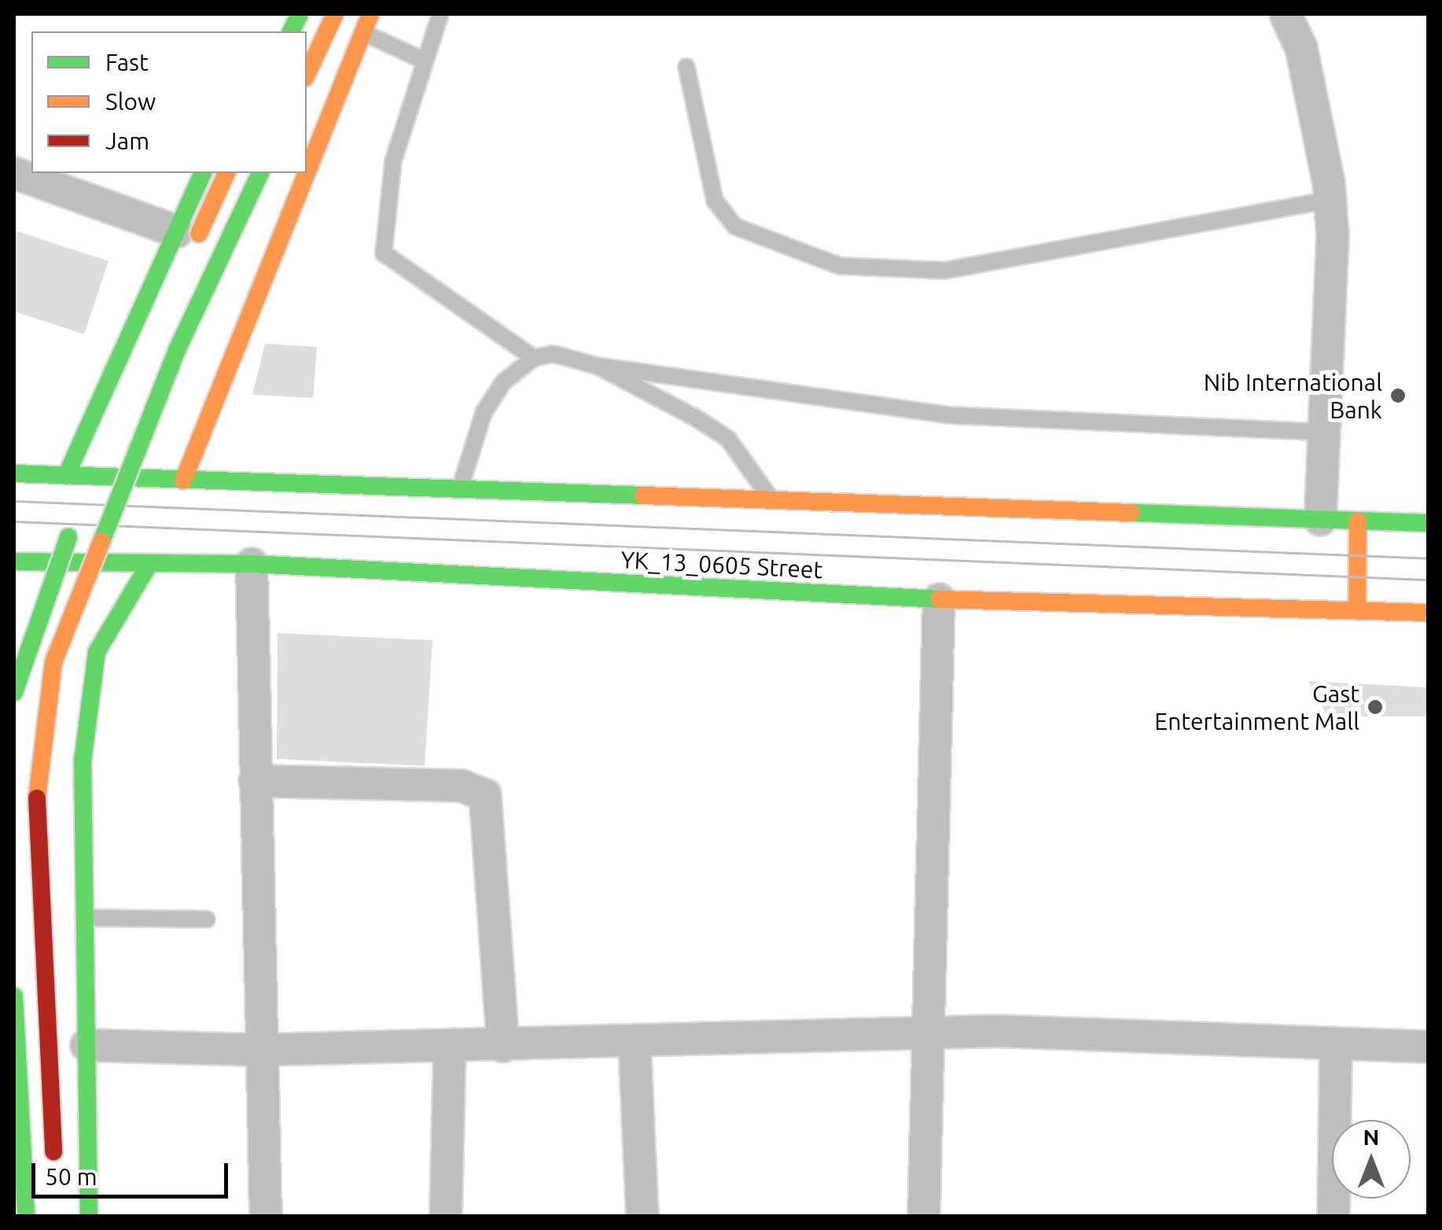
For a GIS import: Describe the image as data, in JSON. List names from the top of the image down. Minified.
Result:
{"streets":{"main road":["YK_13_0605 Street"]},"places":["Nib International Bank","Gast Entertainment Mall"],"legend":["Fast","Slow","Jam"],"scale_bar":"50 m","north":"top"}
